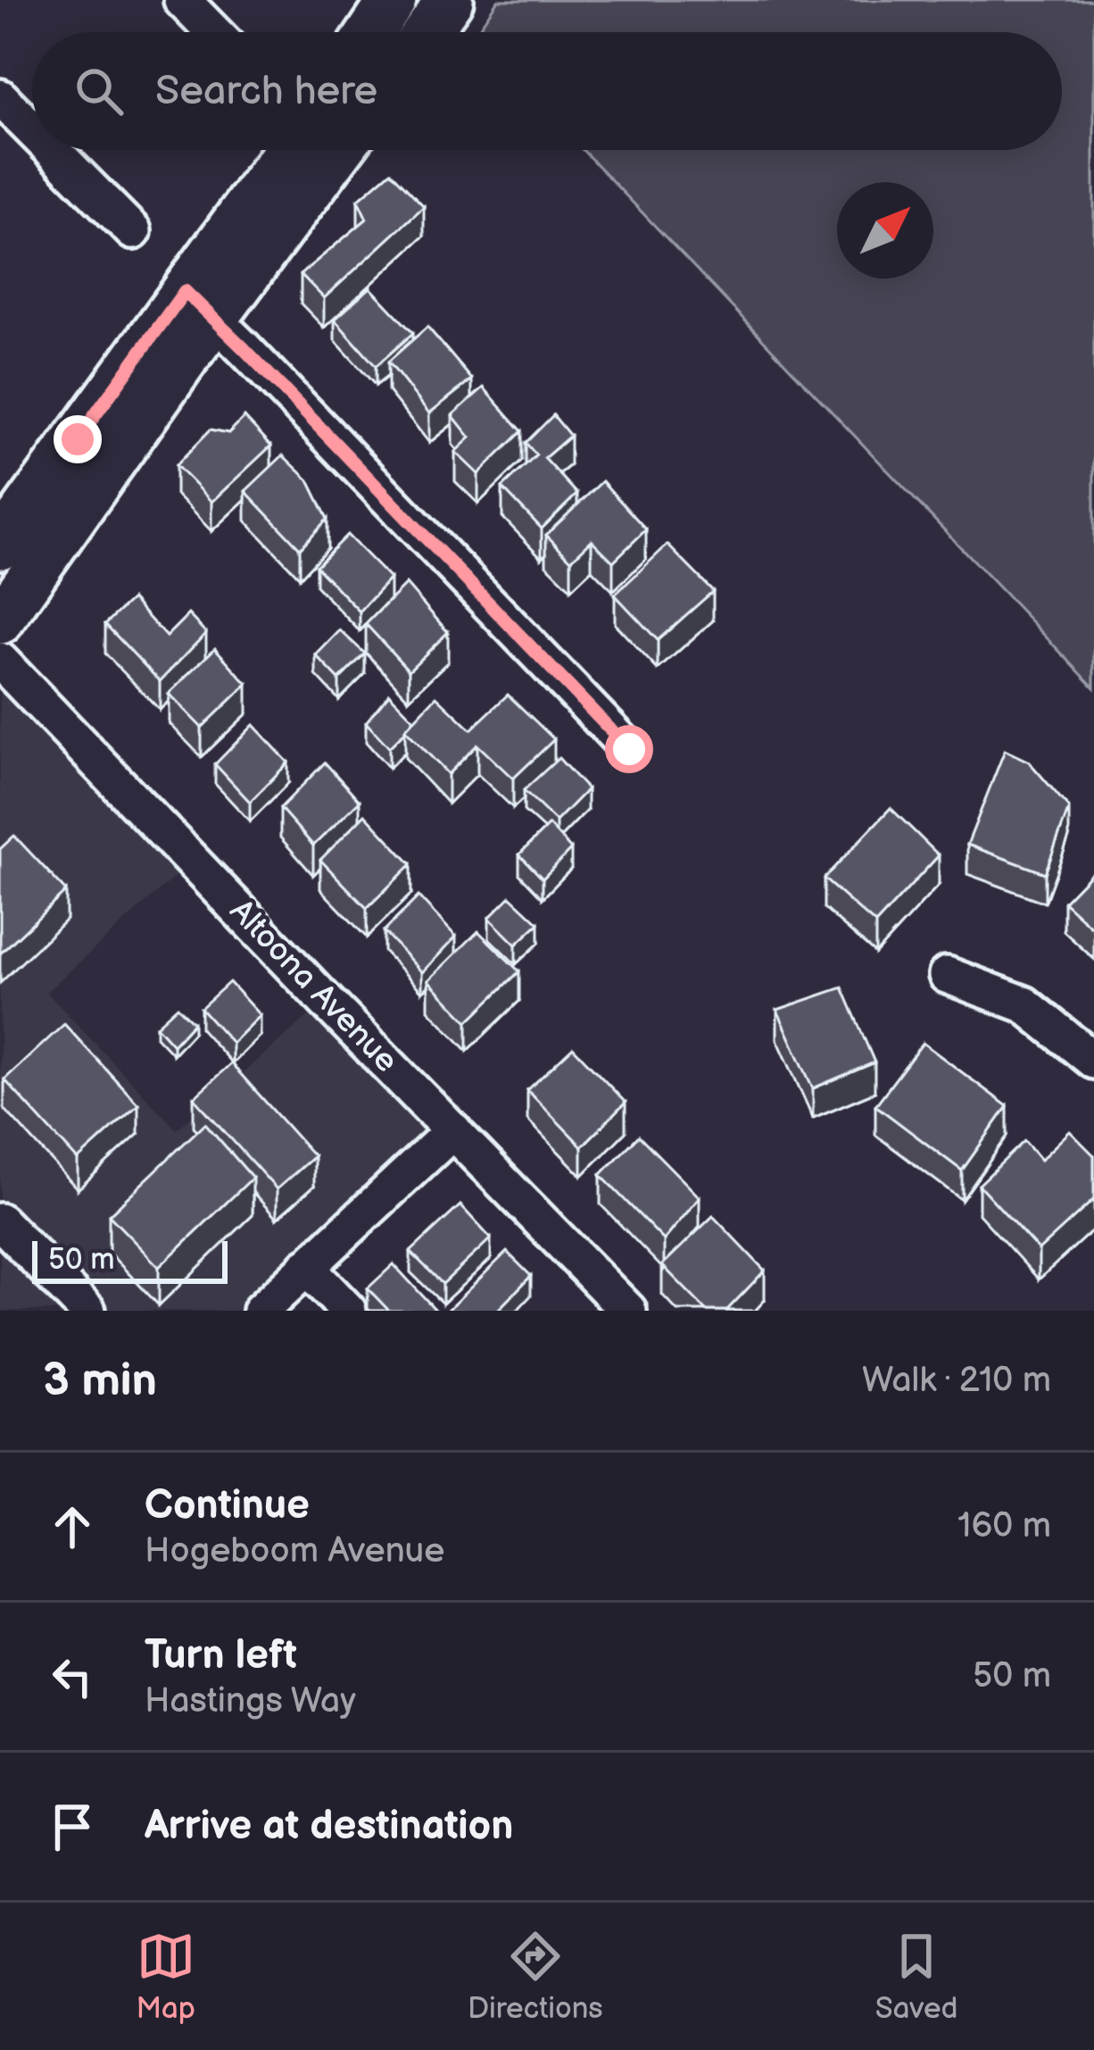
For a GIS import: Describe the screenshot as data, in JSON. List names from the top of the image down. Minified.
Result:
{"streets":{"street":["Altoona Avenue"]},"scale_bar":"50 m","north":"top right","page":{"search":"Search here","scale":"50 m","heading":["3 min","Walk · 210 m"],"list":[["Continue","Hogeboom Avenue","160 m"],["Turn left","Hastings Way","50 m"],"Arrive at destination"],"nav":["Map","Directions","Saved"]}}
